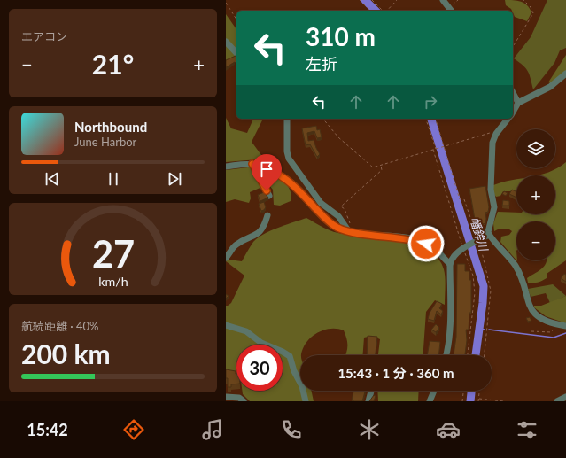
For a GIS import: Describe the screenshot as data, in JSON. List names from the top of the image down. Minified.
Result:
{"water":["幡鉾川"],"page":{"tile":["エアコン",["航続距離 · 40%","200 km"]],"turn":["310 m","左折"],"heat":["−","21°","+"],"song":["Northbound","June Harbor"],"map_buttons":["+","−"],"limit":"30","trip":"15:43 · 1 分 · 360 m","tabs":"15:42","gauge":["27","km/h"]}}
